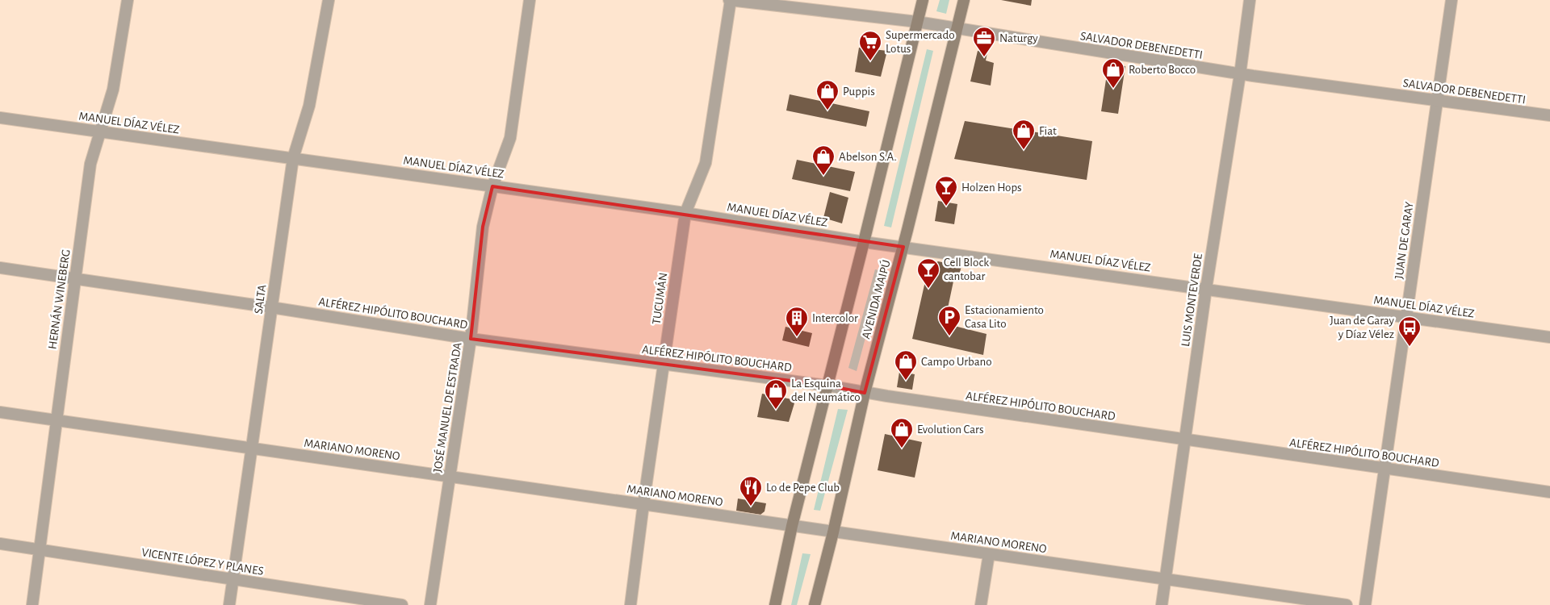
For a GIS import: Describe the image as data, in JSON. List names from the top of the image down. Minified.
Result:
{"streets":{"main road":["AVENIDA MAIPÚ"],"street":["SALVADOR DEBENEDETTI","MANUEL DÍAZ VÉLEZ","JUAN DE GARAY","TUCUMÁN","HERNÁN WINEBERG","SALTA","LUIS MONTEVERDE","ALFÉREZ HIPÓLITO BOUCHARD","JOSÉ MANUEL DE ESTRADA","MARIANO MORENO","VICENTE LÓPEZ Y PLANES"]},"crossings":[["SALVADOR DEBENEDETTI","JUAN DE GARAY"],["SALVADOR DEBENEDETTI","TUCUMÁN"],["SALVADOR DEBENEDETTI","AVENIDA MAIPÚ"],["SALVADOR DEBENEDETTI","LUIS MONTEVERDE"],["MANUEL DÍAZ VÉLEZ","JUAN DE GARAY"],["MANUEL DÍAZ VÉLEZ","TUCUMÁN"],["MANUEL DÍAZ VÉLEZ","HERNÁN WINEBERG"],["MANUEL DÍAZ VÉLEZ","SALTA"],["MANUEL DÍAZ VÉLEZ","AVENIDA MAIPÚ"],["MANUEL DÍAZ VÉLEZ","LUIS MONTEVERDE"],["MANUEL DÍAZ VÉLEZ","JOSÉ MANUEL DE ESTRADA"],["JUAN DE GARAY","ALFÉREZ HIPÓLITO BOUCHARD"],["TUCUMÁN","ALFÉREZ HIPÓLITO BOUCHARD"],["TUCUMÁN","MARIANO MORENO"],["HERNÁN WINEBERG","ALFÉREZ HIPÓLITO BOUCHARD"],["HERNÁN WINEBERG","MARIANO MORENO"],["HERNÁN WINEBERG","VICENTE LÓPEZ Y PLANES"],["SALTA","ALFÉREZ HIPÓLITO BOUCHARD"],["SALTA","MARIANO MORENO"],["SALTA","VICENTE LÓPEZ Y PLANES"],["AVENIDA MAIPÚ","ALFÉREZ HIPÓLITO BOUCHARD"],["AVENIDA MAIPÚ","MARIANO MORENO"],["LUIS MONTEVERDE","ALFÉREZ HIPÓLITO BOUCHARD"],["LUIS MONTEVERDE","MARIANO MORENO"],["ALFÉREZ HIPÓLITO BOUCHARD","JOSÉ MANUEL DE ESTRADA"],["JOSÉ MANUEL DE ESTRADA","MARIANO MORENO"]],"places":{"office":["Naturgy"],"supermarket":["Supermercado Lotus"],"shop":["Roberto Bocco","Puppis","Fiat","Abelson S.A.","Campo Urbano","La Esquina del Neumático","Evolution Cars"],"bar":["Holzen Hops","Cell Block cantobar"],"parking":["Estacionamiento Casa Lito"],"building":["Intercolor"],"bus stop":["Juan de Garay y Díaz Vélez"],"restaurant":["Lo de Pepe Club"]}}
